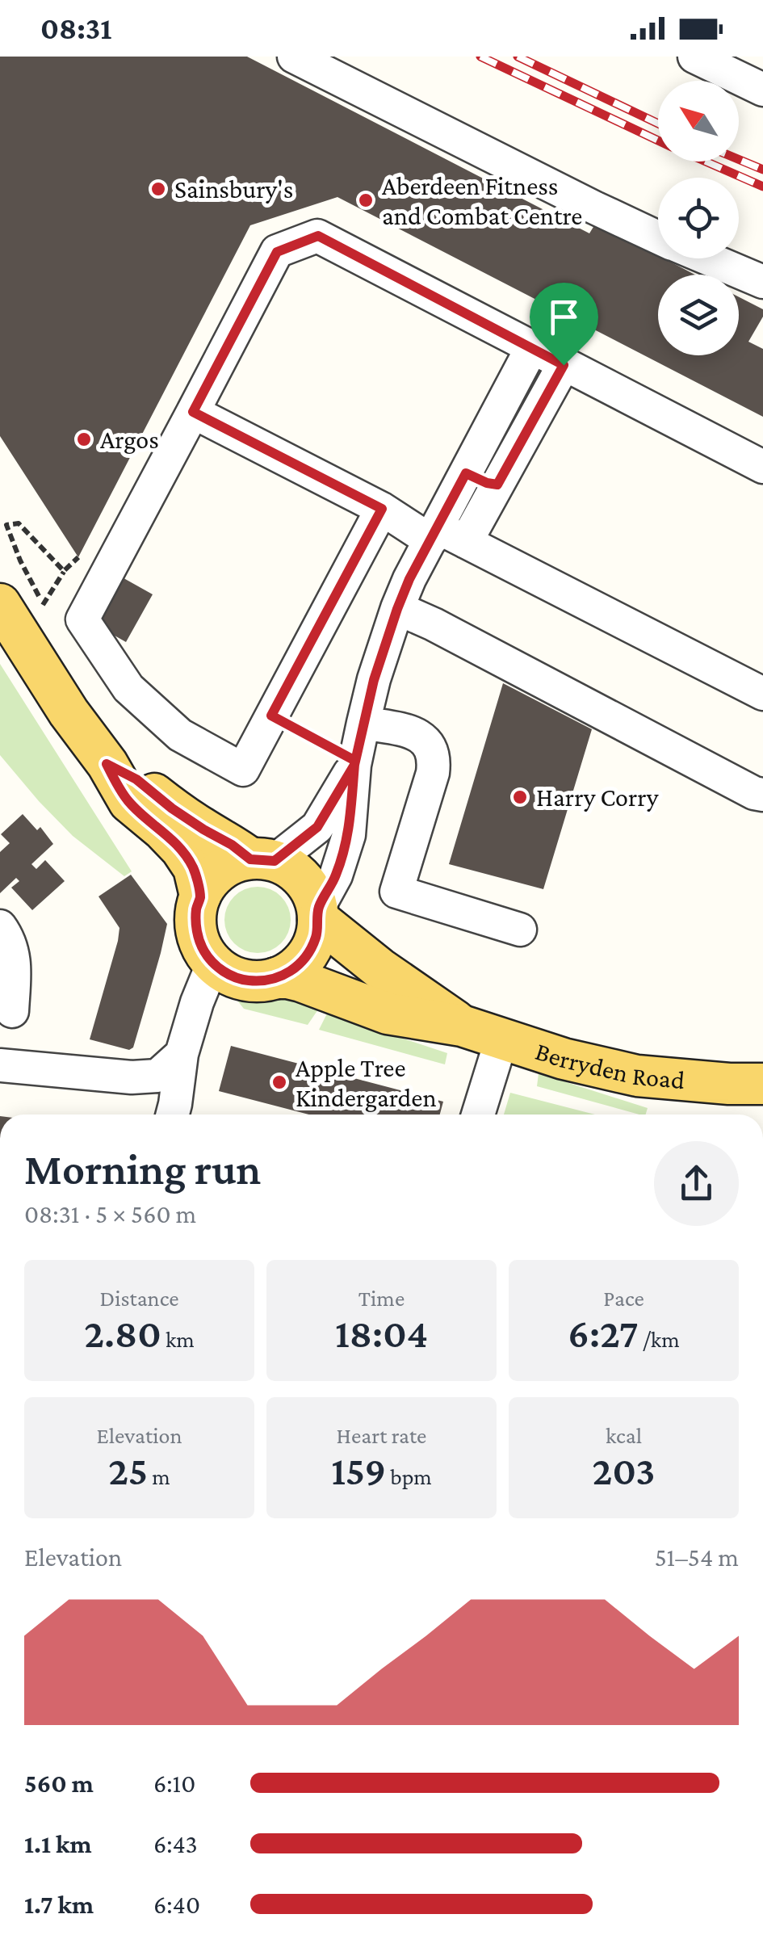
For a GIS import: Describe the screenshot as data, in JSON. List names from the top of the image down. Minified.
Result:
{"streets":{"main road":["Berryden Road"]},"places":["Sainsbury's","Aberdeen Fitness and Combat Centre","Argos","Harry Corry","Apple Tree Kindergarden"],"north":"top left","page":{"status":"08:31","heading":["Morning run","08:31 · 5 × 560 m"],"stats":[["Distance","2.80 km"],["Time","18:04"],["Pace","6:27 /km"],["Elevation","25 m"],["Heart rate","159 bpm"],["kcal","203"]],"chart":["Elevation","51–54 m"],"list":[{"name":"560 m","note":"6:10"},{"name":"1.1 km","note":"6:43"},{"name":"1.7 km","note":"6:40"}]}}
